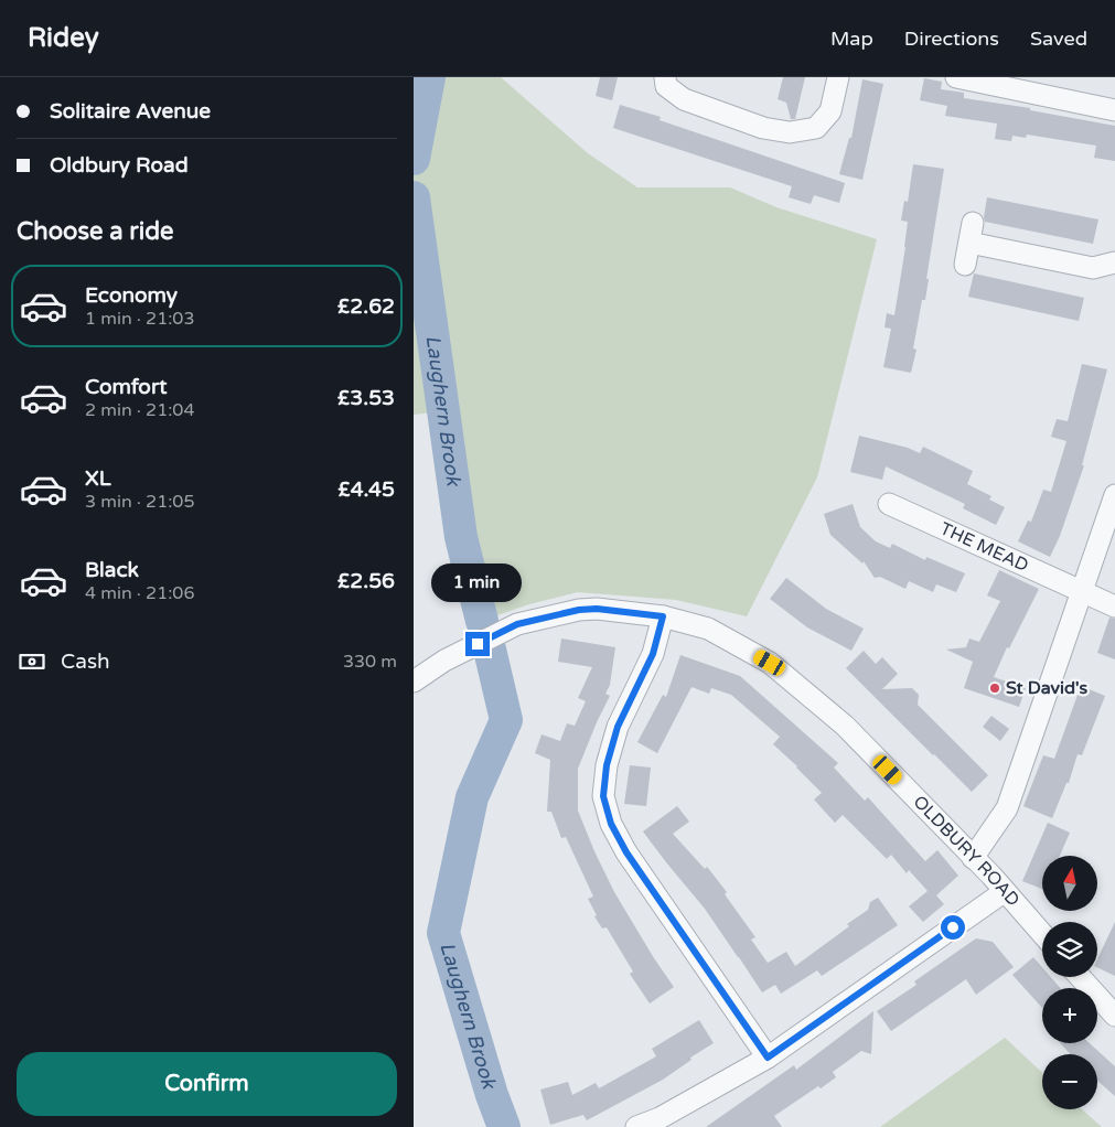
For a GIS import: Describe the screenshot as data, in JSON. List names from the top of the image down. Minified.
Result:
{"streets":{"street":["THE MEAD","OLDBURY ROAD"]},"water":["Laughern Brook"],"places":["St David's"],"north":"top","page":{"header":"Ridey","nav":["Map","Directions","Saved"],"banner":["Solitaire Avenue","Oldbury Road"],"heading":"Choose a ride","list":[{"name":"Economy","note":"1 min · 21:03","value":"£2.62"},{"name":"Comfort","note":"2 min · 21:04","value":"£3.53"},{"name":"XL","note":"3 min · 21:05","value":"£4.45"},{"name":"Black","note":"4 min · 21:06","value":"£2.56"}],"bubble":"1 min","pay":["Cash","330 m"],"map_buttons":["+","−"],"buttons":"Confirm"}}
